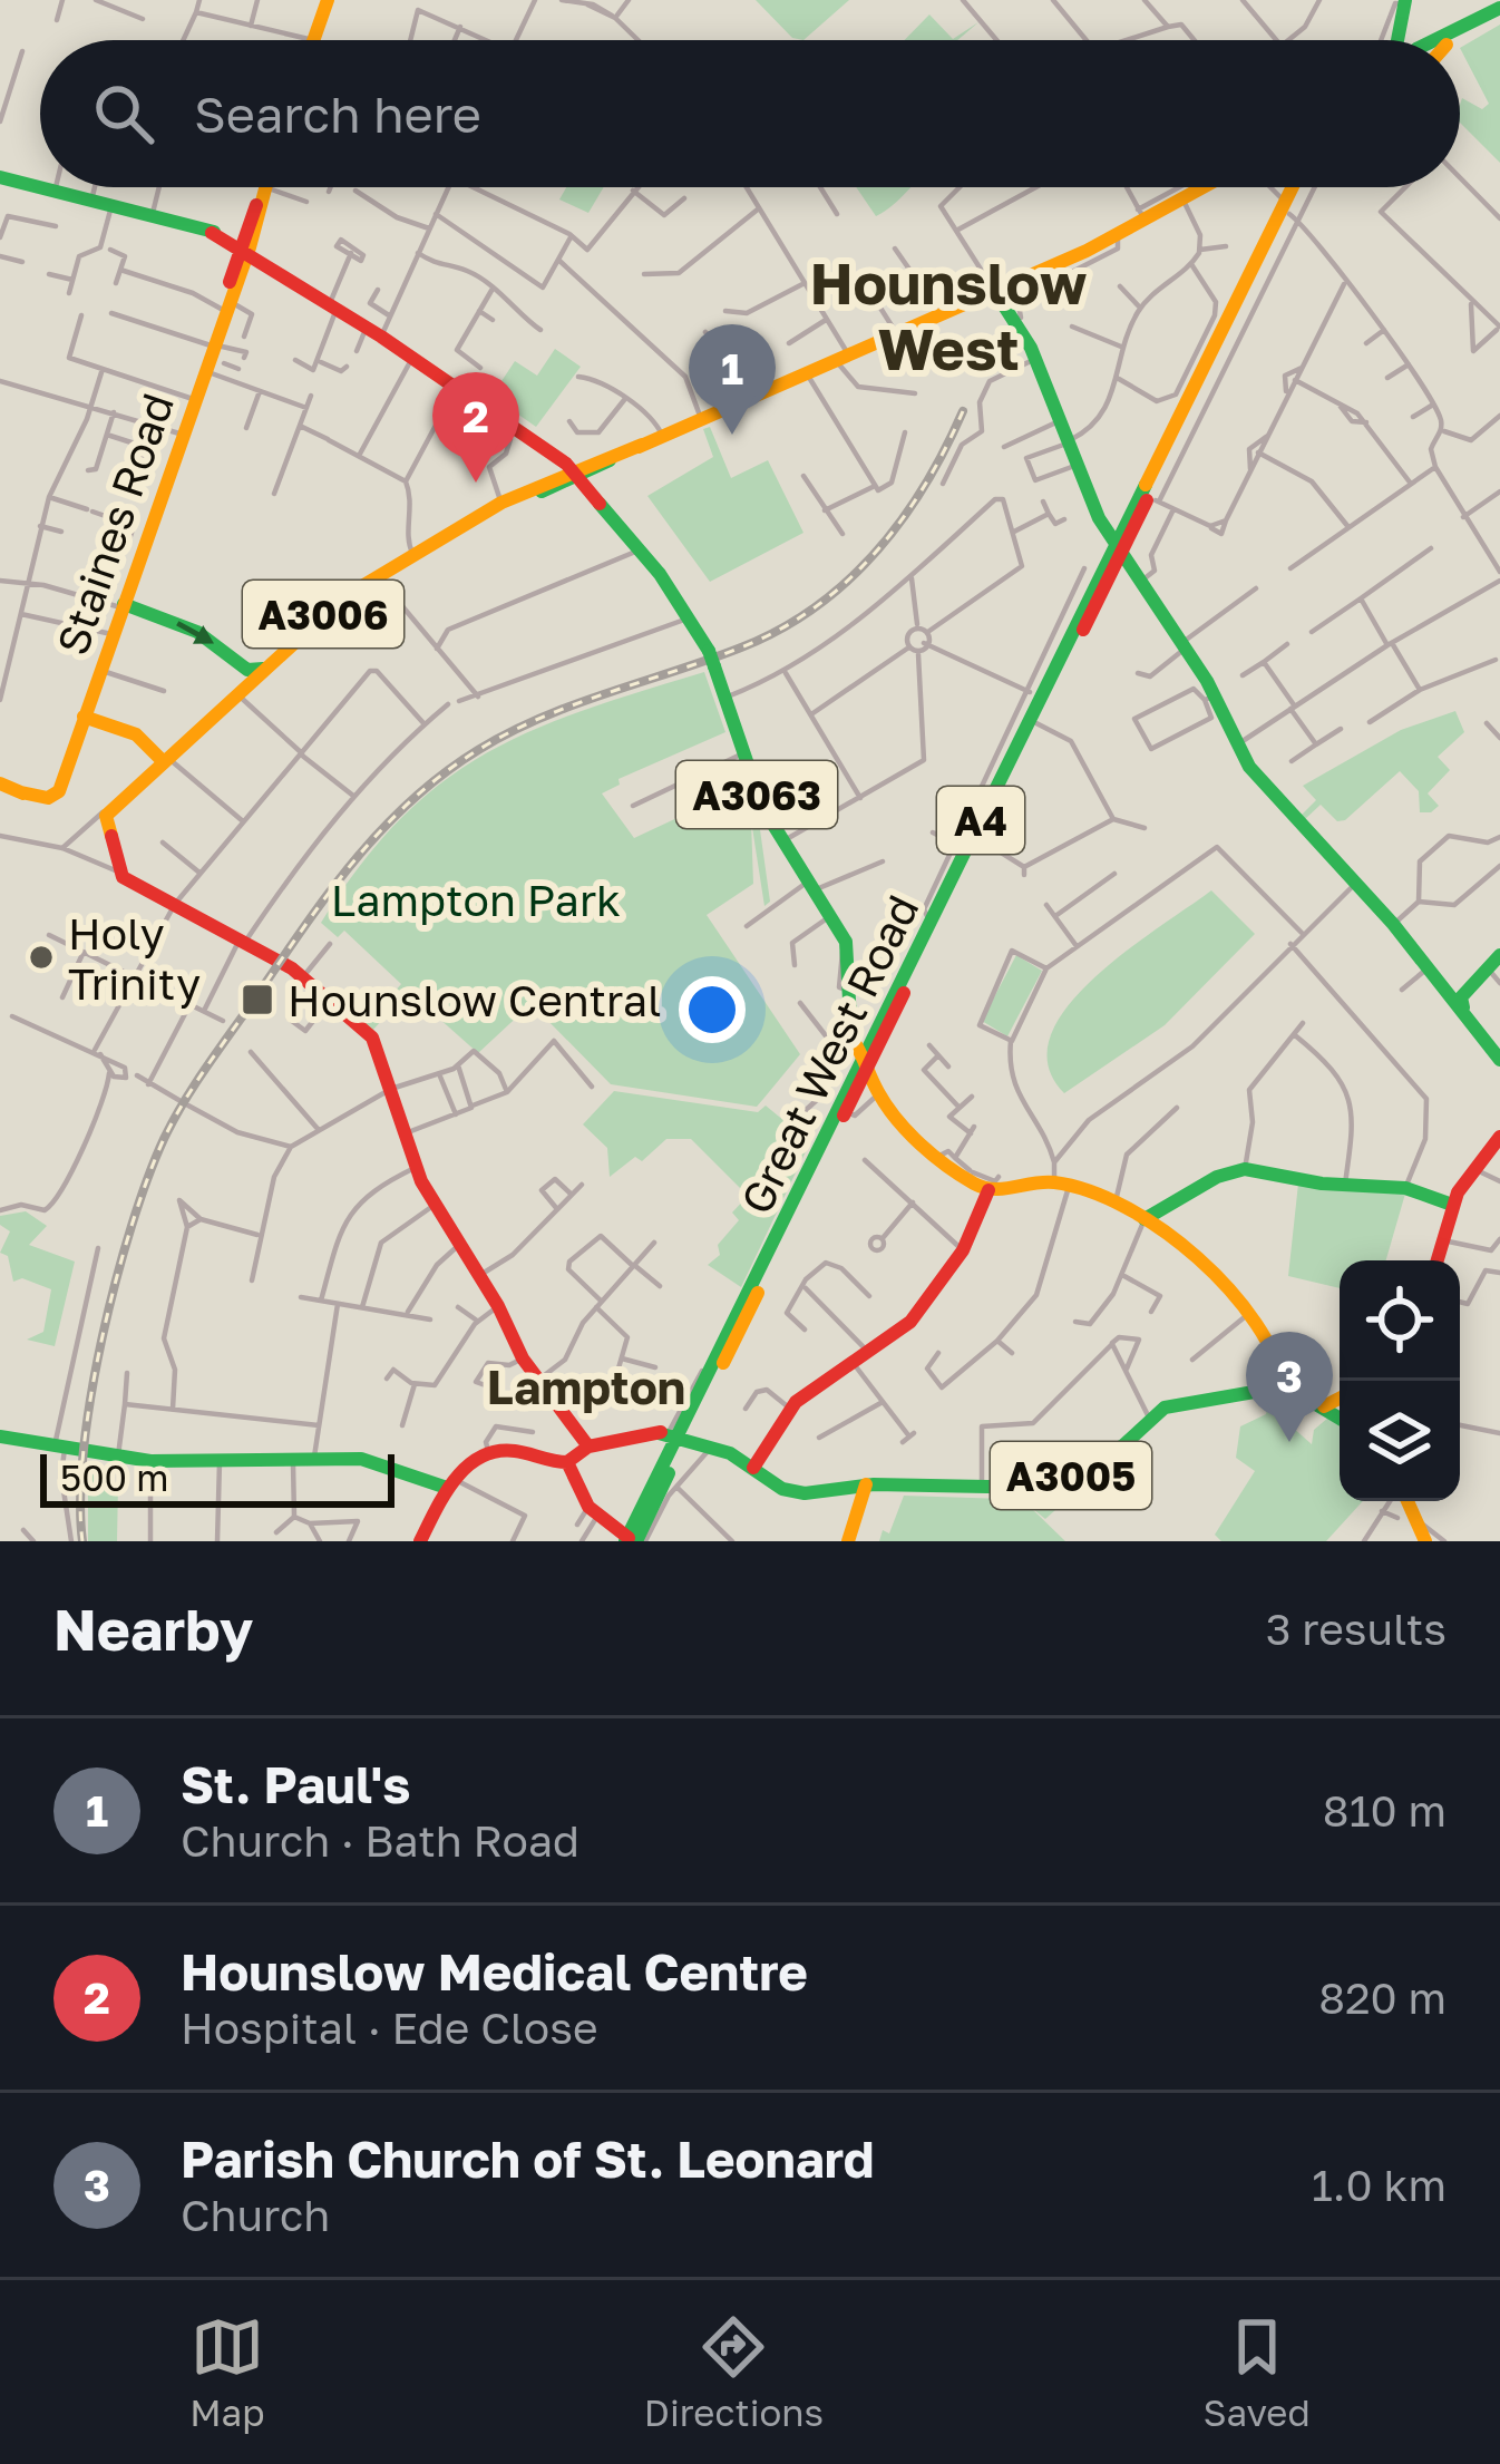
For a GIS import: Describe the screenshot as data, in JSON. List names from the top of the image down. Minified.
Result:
{"streets":{"main road":["Staines Road","A3006","A3063","A4","Great West Road","A3005"]},"crossings":[["Staines Road","A3063"],["A3006","A3063"],["Great West Road","A3005"]],"districts":["Hounslow West","Lampton"],"parks":["Lampton Park"],"places":{"other":["Holy Trinity"],"transit":["Hounslow Central"]},"scale_bar":"500 m","page":{"search":"Search here","pins":["1","2","3"],"scale":"500 m","heading":["Nearby","3 results"],"list":[{"mark":"1","name":"St. Paul's","note":"Church · Bath Road","value":"810 m"},{"mark":"2","name":"Hounslow Medical Centre","note":"Hospital · Ede Close","value":"820 m"},{"mark":"3","name":"Parish Church of St. Leonard","note":"Church","value":"1.0 km"}],"nav":["Map","Directions","Saved"]}}
